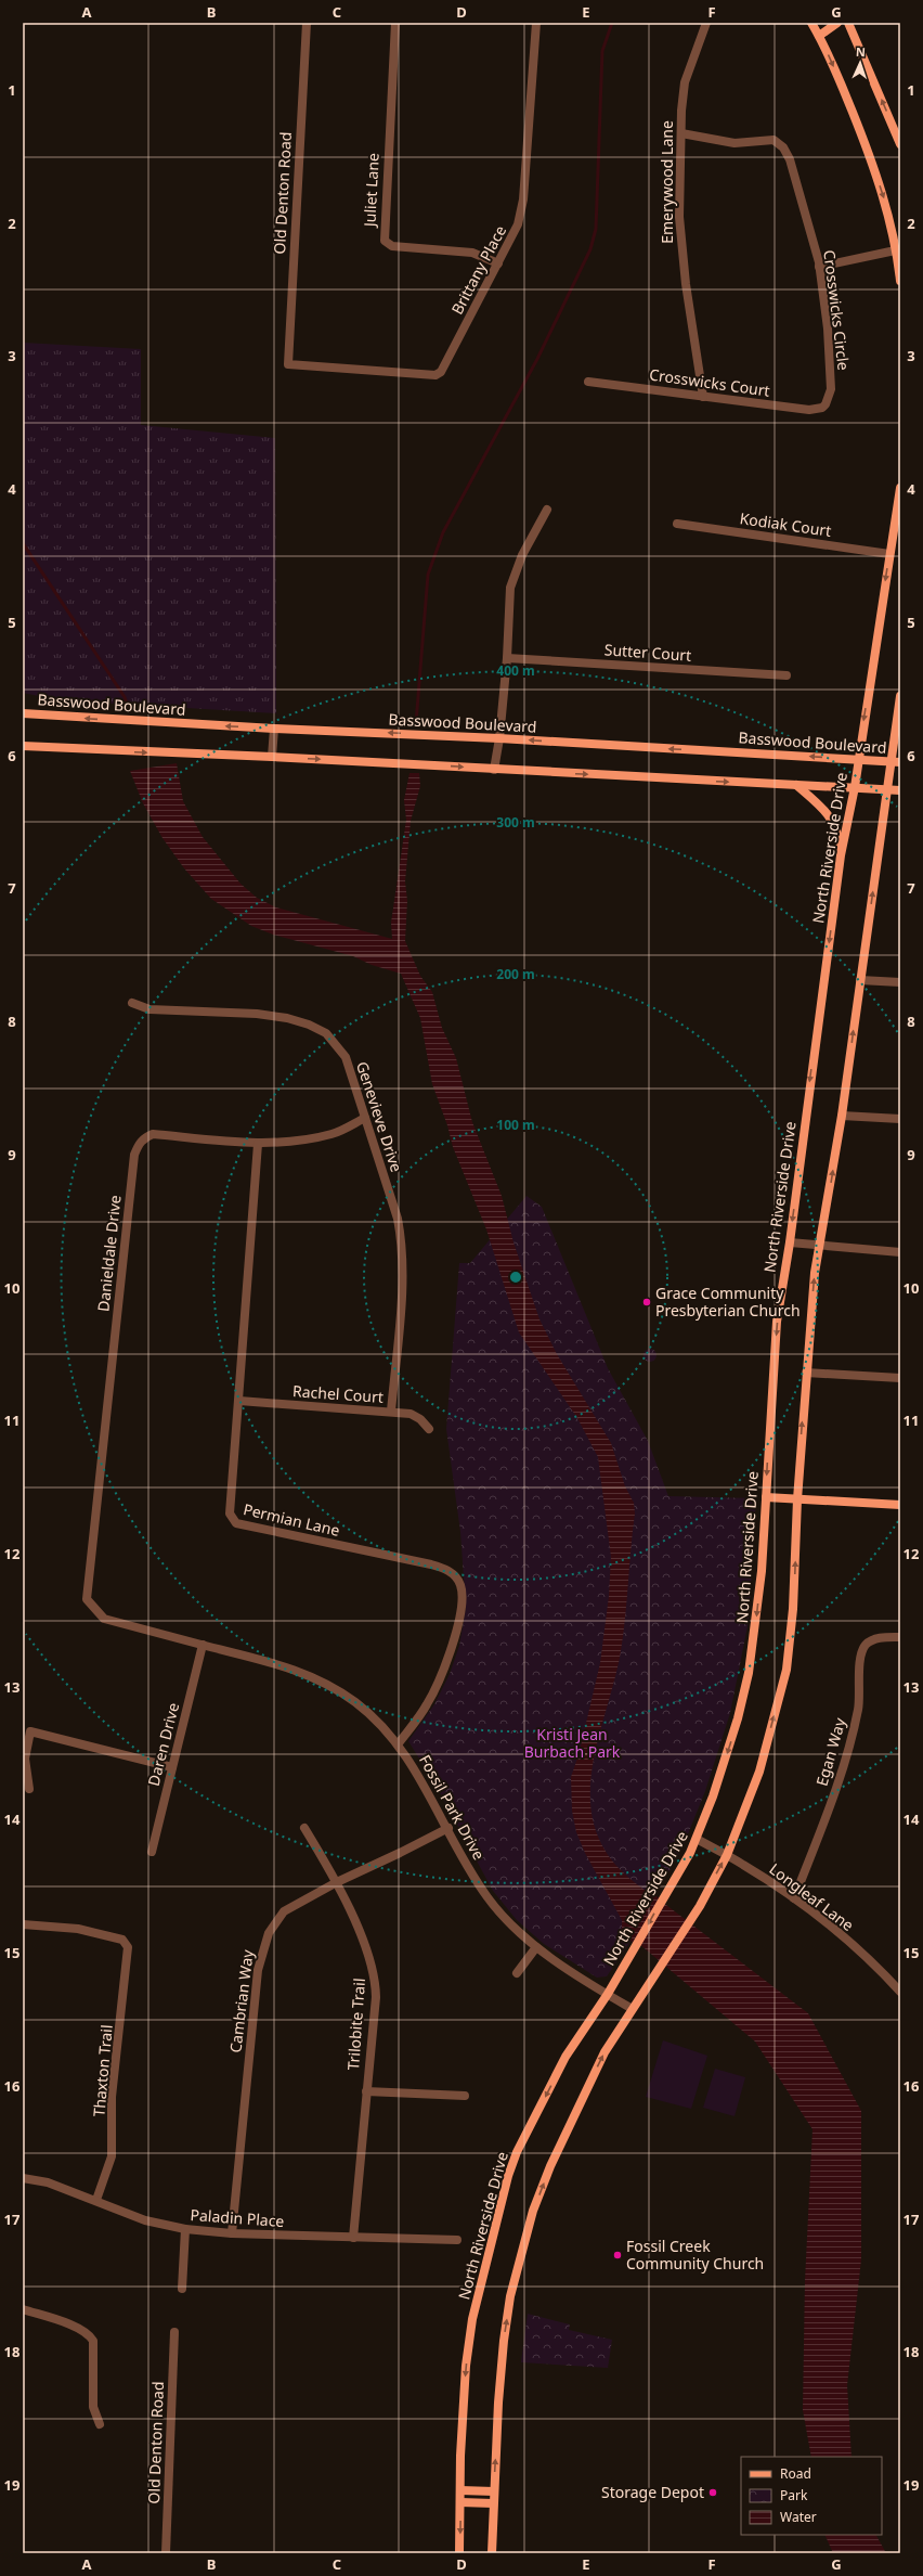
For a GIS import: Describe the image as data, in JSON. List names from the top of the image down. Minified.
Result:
{"streets":{"main road":["Basswood Boulevard","North Riverside Drive"],"street":["Emerywood Lane","Juliet Lane","Old Denton Road","Brittany Place","Crosswicks Circle","Crosswicks Court","Kodiak Court","Sutter Court","Genevieve Drive","Danieldale Drive","Rachel Court","Permian Lane","Daren Drive","Egan Way","Fossil Park Drive","Longleaf Lane","Cambrian Way","Trilobite Trail","Thaxton Trail","Paladin Place"]},"crossings":[["Emerywood Lane","Crosswicks Circle"],["Emerywood Lane","Crosswicks Court"],["Juliet Lane","Brittany Place"],["Old Denton Road","Brittany Place"],["Crosswicks Circle","Crosswicks Court"],["Kodiak Court","North Riverside Drive"],["Basswood Boulevard","North Riverside Drive"],["North Riverside Drive","Fossil Park Drive"],["North Riverside Drive","Longleaf Lane"],["Genevieve Drive","Danieldale Drive"],["Genevieve Drive","Rachel Court"],["Danieldale Drive","Permian Lane"],["Danieldale Drive","Fossil Park Drive"],["Rachel Court","Permian Lane"],["Permian Lane","Fossil Park Drive"],["Daren Drive","Fossil Park Drive"],["Egan Way","Longleaf Lane"],["Fossil Park Drive","Cambrian Way"],["Cambrian Way","Trilobite Trail"],["Cambrian Way","Paladin Place"],["Trilobite Trail","Paladin Place"],["Thaxton Trail","Paladin Place"]],"parks":["Kristi Jean Burbach Park"],"places":["Grace Community Presbyterian Church","Fossil Creek Community Church","Storage Depot"],"legend":["Road","Park","Water"],"north":"top","grid":{"columns":["A","B","C","D","E","F","G"],"rows":["1","2","3","4","5","6","7","8","9","10","11","12","13","14","15","16","17","18","19"]},"rings":["400 m","300 m","200 m","100 m"]}
